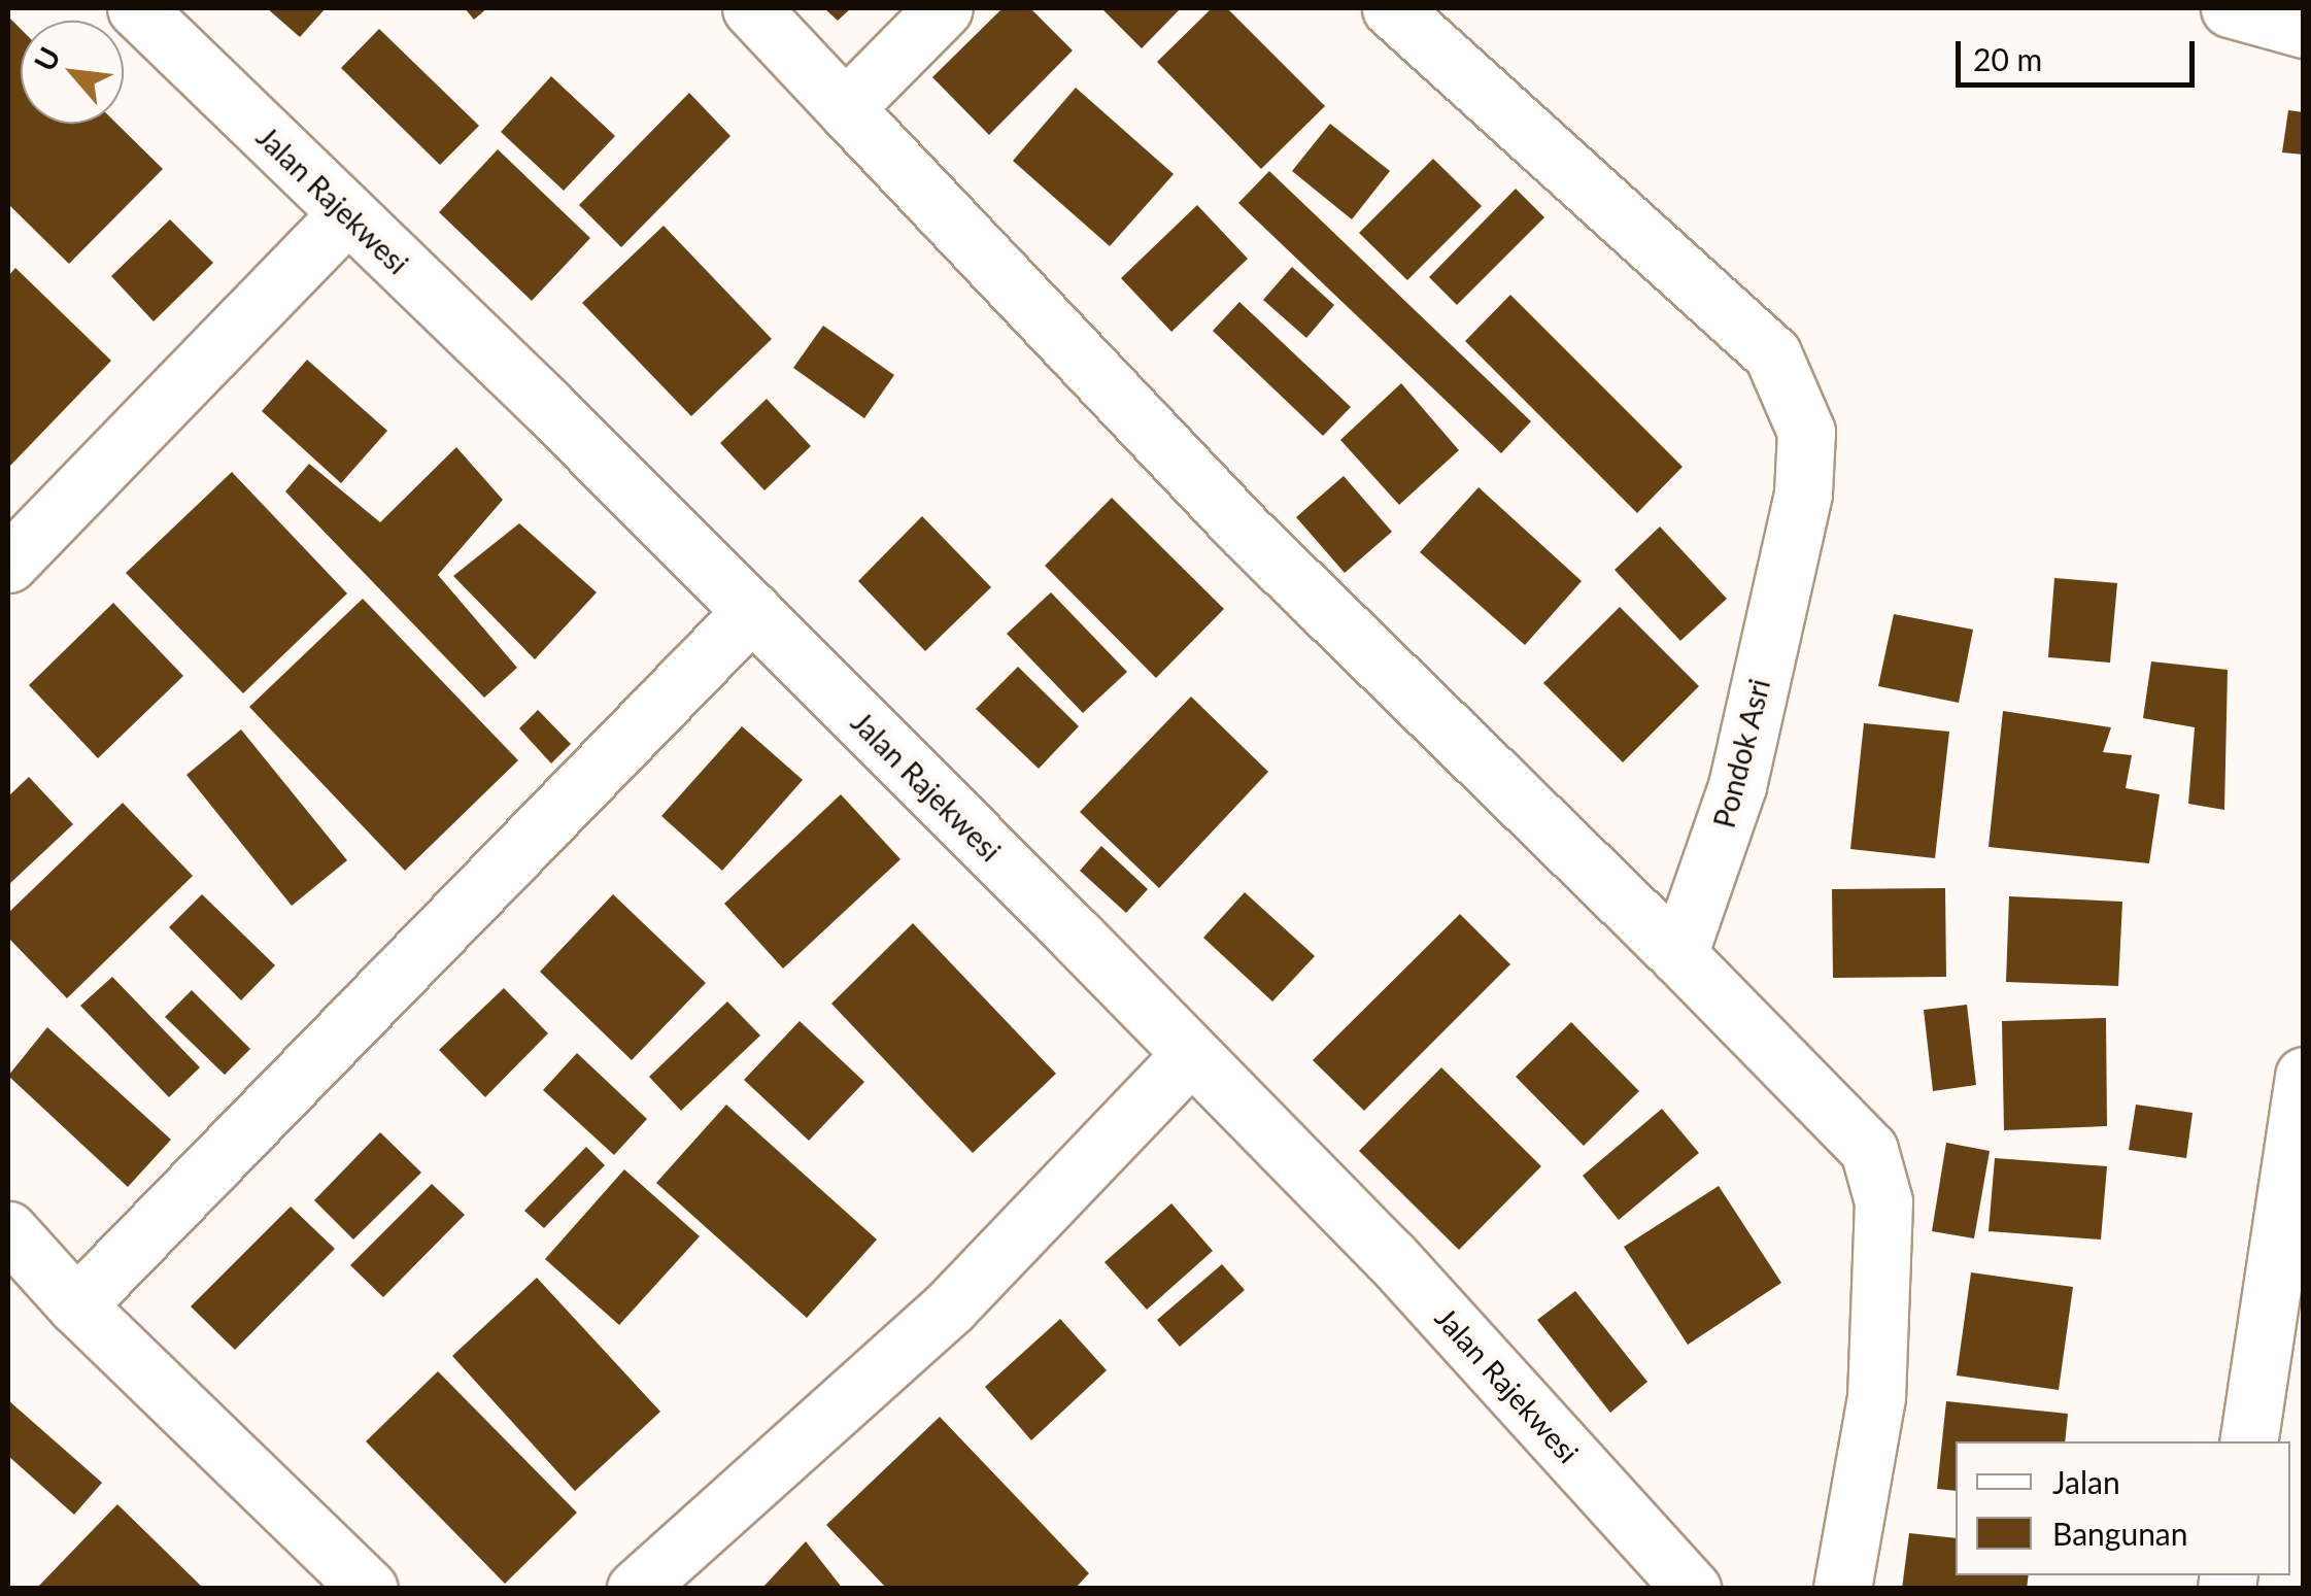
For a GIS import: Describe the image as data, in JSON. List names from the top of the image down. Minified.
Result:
{"streets":{"street":["Jalan Rajekwesi","Pondok Asri"]},"legend":["Jalan","Bangunan"],"scale_bar":"20 m","north":"top left"}
